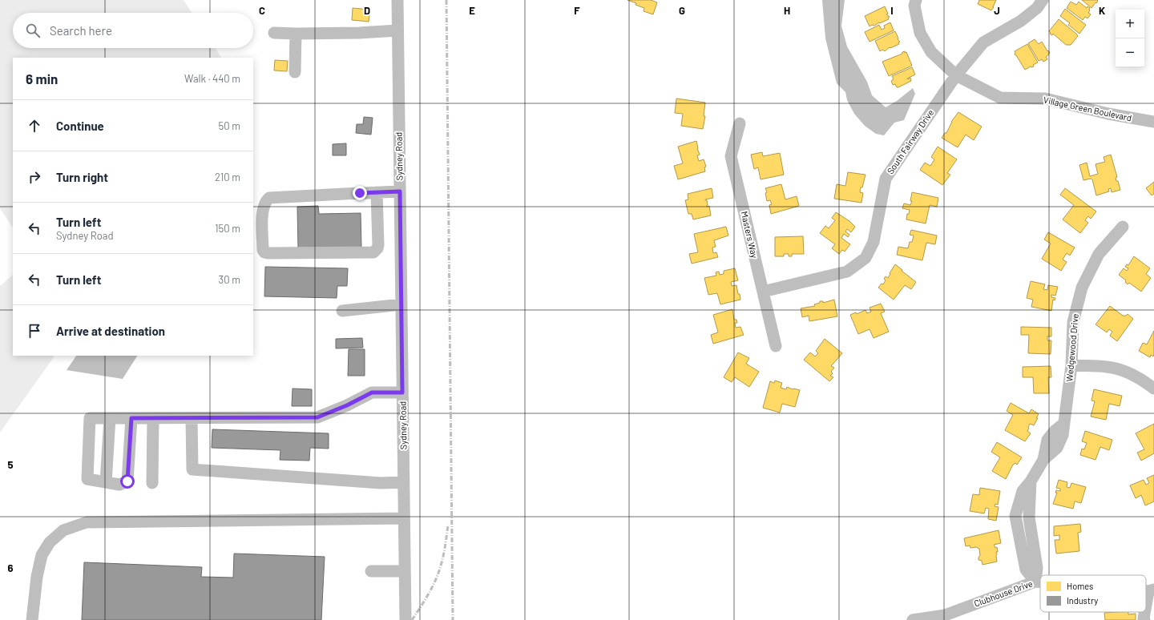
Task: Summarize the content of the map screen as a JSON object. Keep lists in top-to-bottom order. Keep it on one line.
{"streets":{"street":["Village Green Boulevard","South Fairway Drive","Sydney Road","Masters Way","Wedgewood Drive","Clubhouse Drive"]},"crossings":[["Village Green Boulevard","South Fairway Drive"],["South Fairway Drive","Masters Way"],["Wedgewood Drive","Clubhouse Drive"]],"legend":["Homes","Industry"],"page":{"map_buttons":["+","−"],"search":"Search here","heading":["6 min","Walk · 440 m"],"list":[["Continue","50 m"],["Turn right","210 m"],["Turn left","Sydney Road","150 m"],["Turn left","30 m"],"Arrive at destination"]},"grid":{"columns":["C","D","E","F","G","H","I","J","K"],"rows":["5","6"]}}
